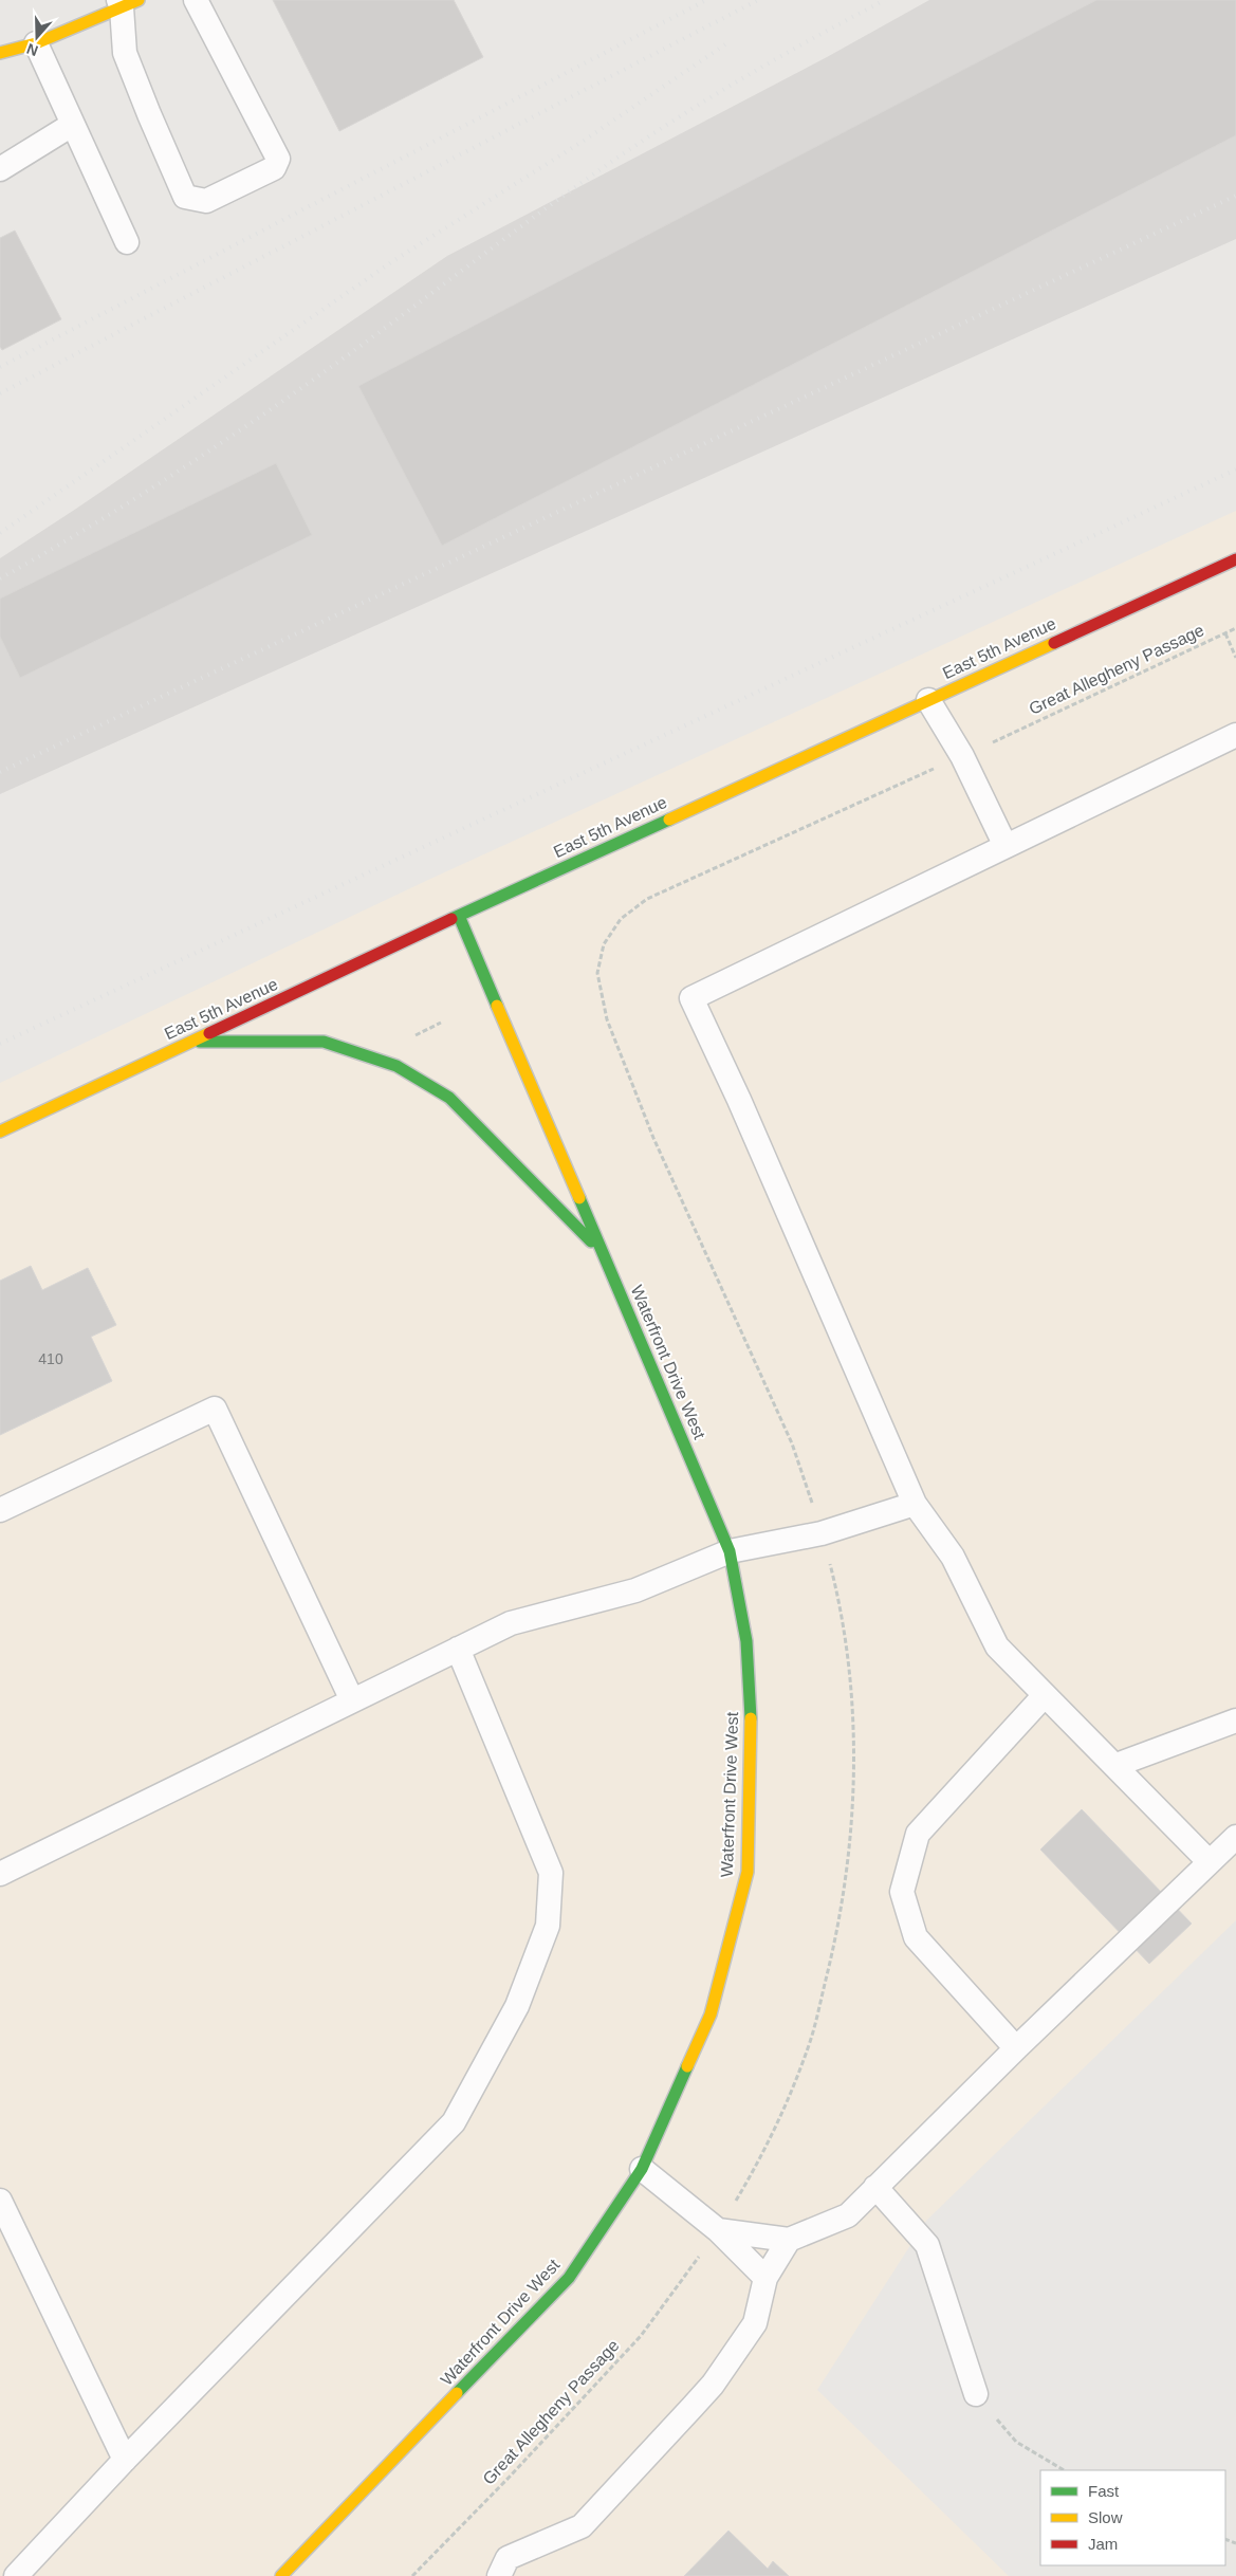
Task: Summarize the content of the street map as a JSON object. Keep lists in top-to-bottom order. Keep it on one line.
{"streets":{"street":["East 5th Avenue","Waterfront Drive West"],"path":["Great Allegheny Passage"]},"crossings":[["East 5th Avenue","Waterfront Drive West"]],"house_numbers":["410"],"legend":["Fast","Slow","Jam"],"north":"bottom"}
